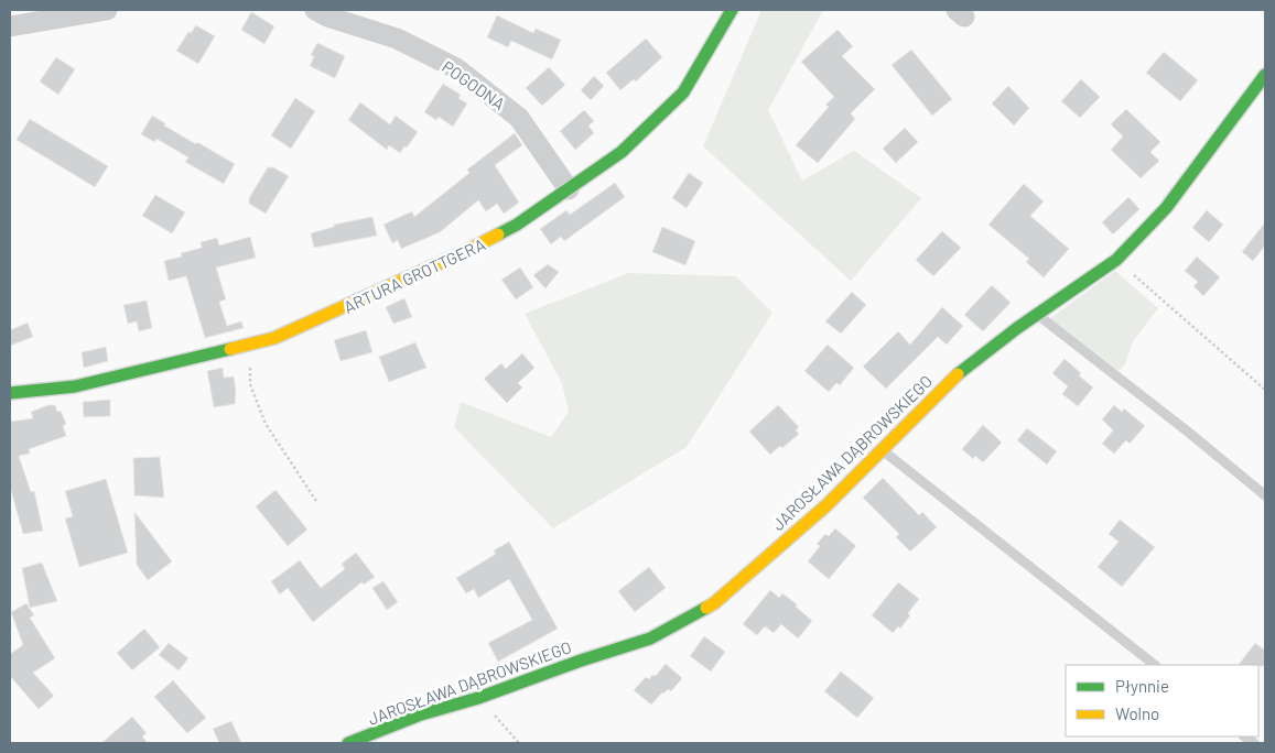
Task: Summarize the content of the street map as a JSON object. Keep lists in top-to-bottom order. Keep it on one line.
{"streets":{"street":["POGODNA","ARTURA GROTTGERA","JAROSŁAWA DĄBROWSKIEGO"]},"crossings":[["POGODNA","ARTURA GROTTGERA"]],"legend":["Płynnie","Wolno"]}
